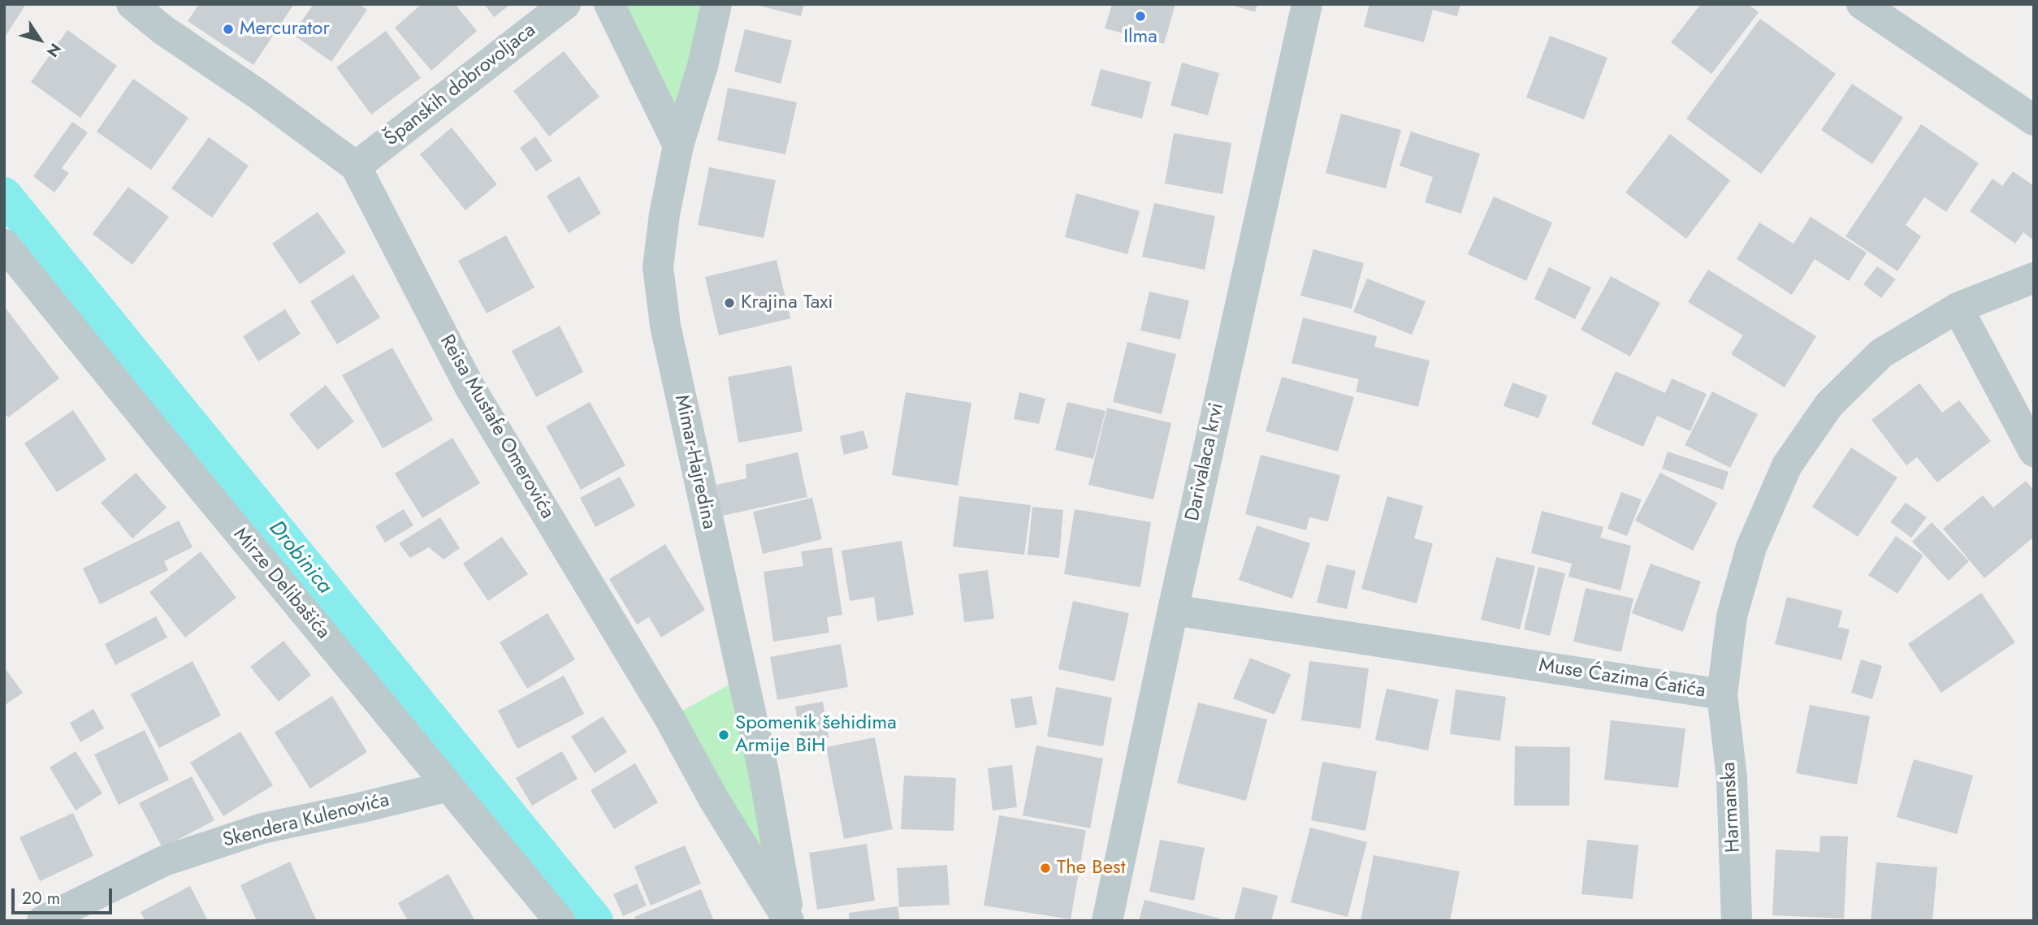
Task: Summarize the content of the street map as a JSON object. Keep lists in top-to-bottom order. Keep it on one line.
{"streets":{"street":["Španskih dobrovoljaca","Reisa Mustafe Omerovića","Mimar-Hajredina","Darivalaca krvi","Mirze Delibašića","Muse Ćazima Ćatića","Harmanska","Skendera Kulenovića"]},"crossings":[["Španskih dobrovoljaca","Reisa Mustafe Omerovića"],["Reisa Mustafe Omerovića","Mimar-Hajredina"],["Darivalaca krvi","Muse Ćazima Ćatića"],["Mirze Delibašića","Skendera Kulenovića"],["Muse Ćazima Ćatića","Harmanska"]],"water":["Drobinica"],"places":["Ilma","Mercurator","Krajina Taxi","Spomenik šehidima Armije BiH","The Best"],"scale_bar":"20 m","north":"bottom right"}
